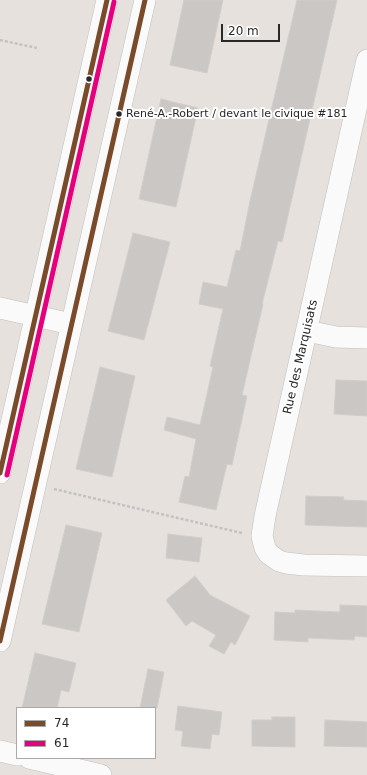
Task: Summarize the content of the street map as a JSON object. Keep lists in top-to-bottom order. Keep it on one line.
{"streets":{"street":["Rue des Marquisats"]},"places":["René-A.-Robert / devant le civique #181"],"lines":["transit line 74","transit line 61"],"legend":["74","61"],"scale_bar":"20 m"}
